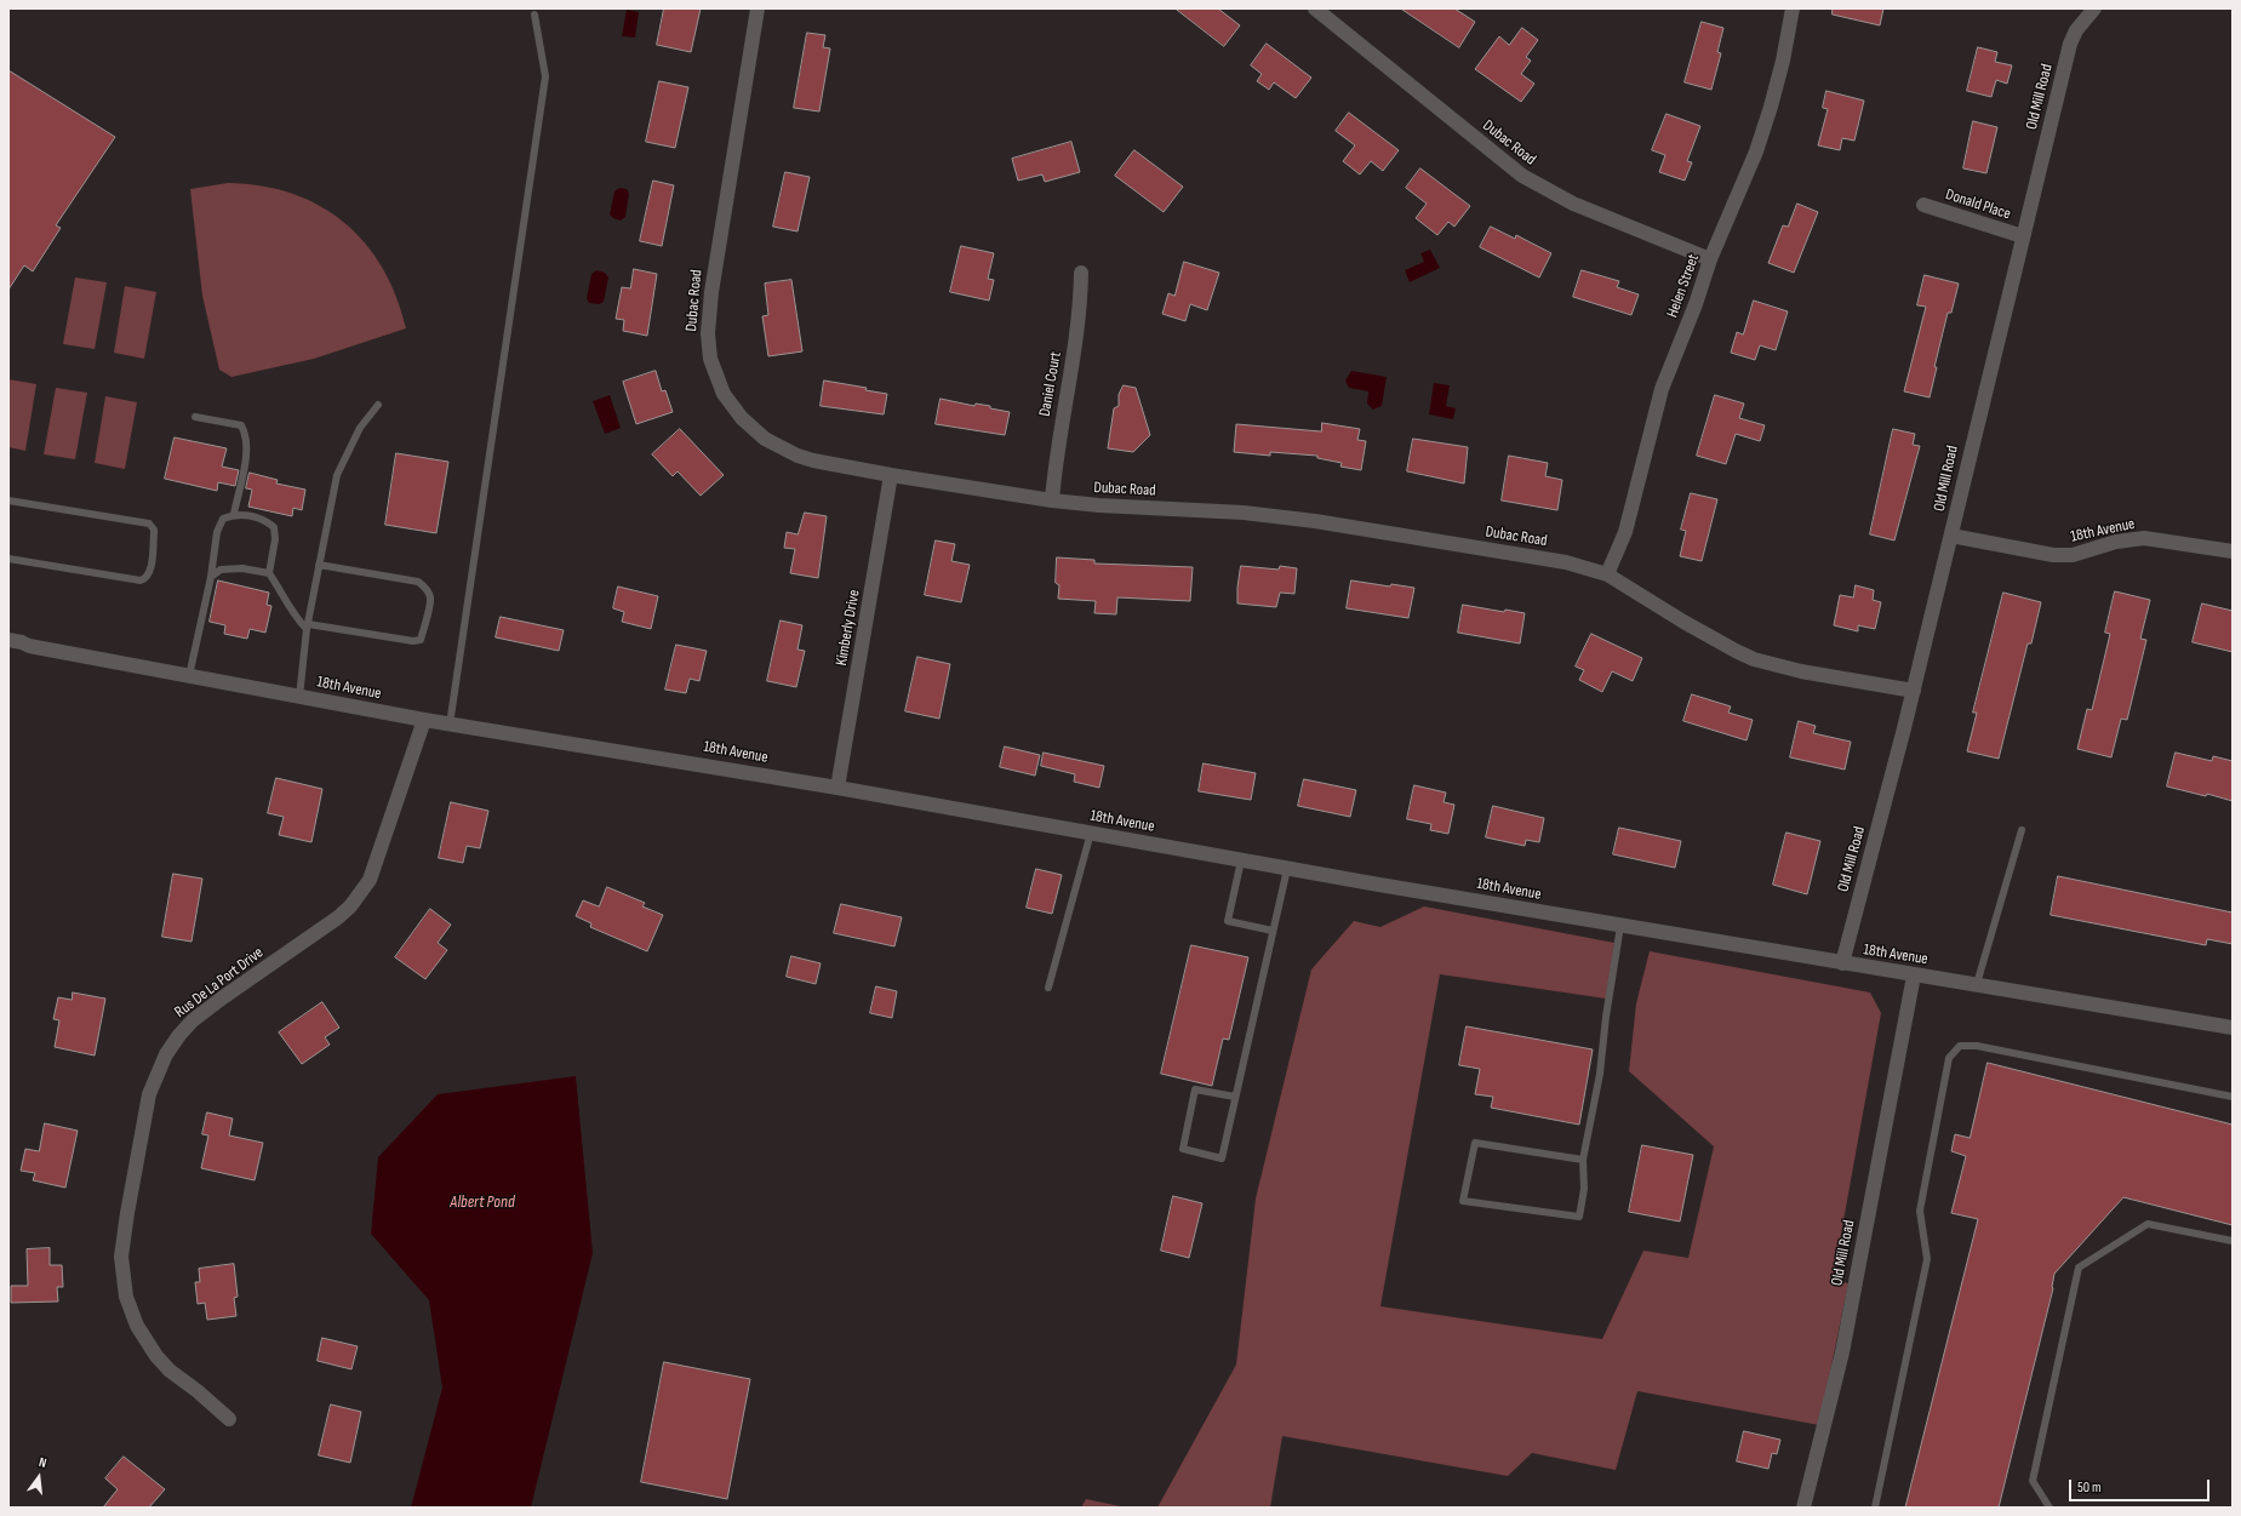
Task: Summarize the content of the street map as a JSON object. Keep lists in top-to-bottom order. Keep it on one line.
{"streets":{"street":["Old Mill Road","Dubac Road","Donald Place","Helen Street","Daniel Court","18th Avenue","Kimberly Drive","Rus De La Port Drive"]},"crossings":[["Old Mill Road","Dubac Road"],["Old Mill Road","Donald Place"],["Old Mill Road","18th Avenue"],["Dubac Road","Helen Street"],["Dubac Road","Daniel Court"],["Dubac Road","Kimberly Drive"],["18th Avenue","Kimberly Drive"],["18th Avenue","Rus De La Port Drive"]],"water":["Albert Pond"],"scale_bar":"50 m","north":"top"}
